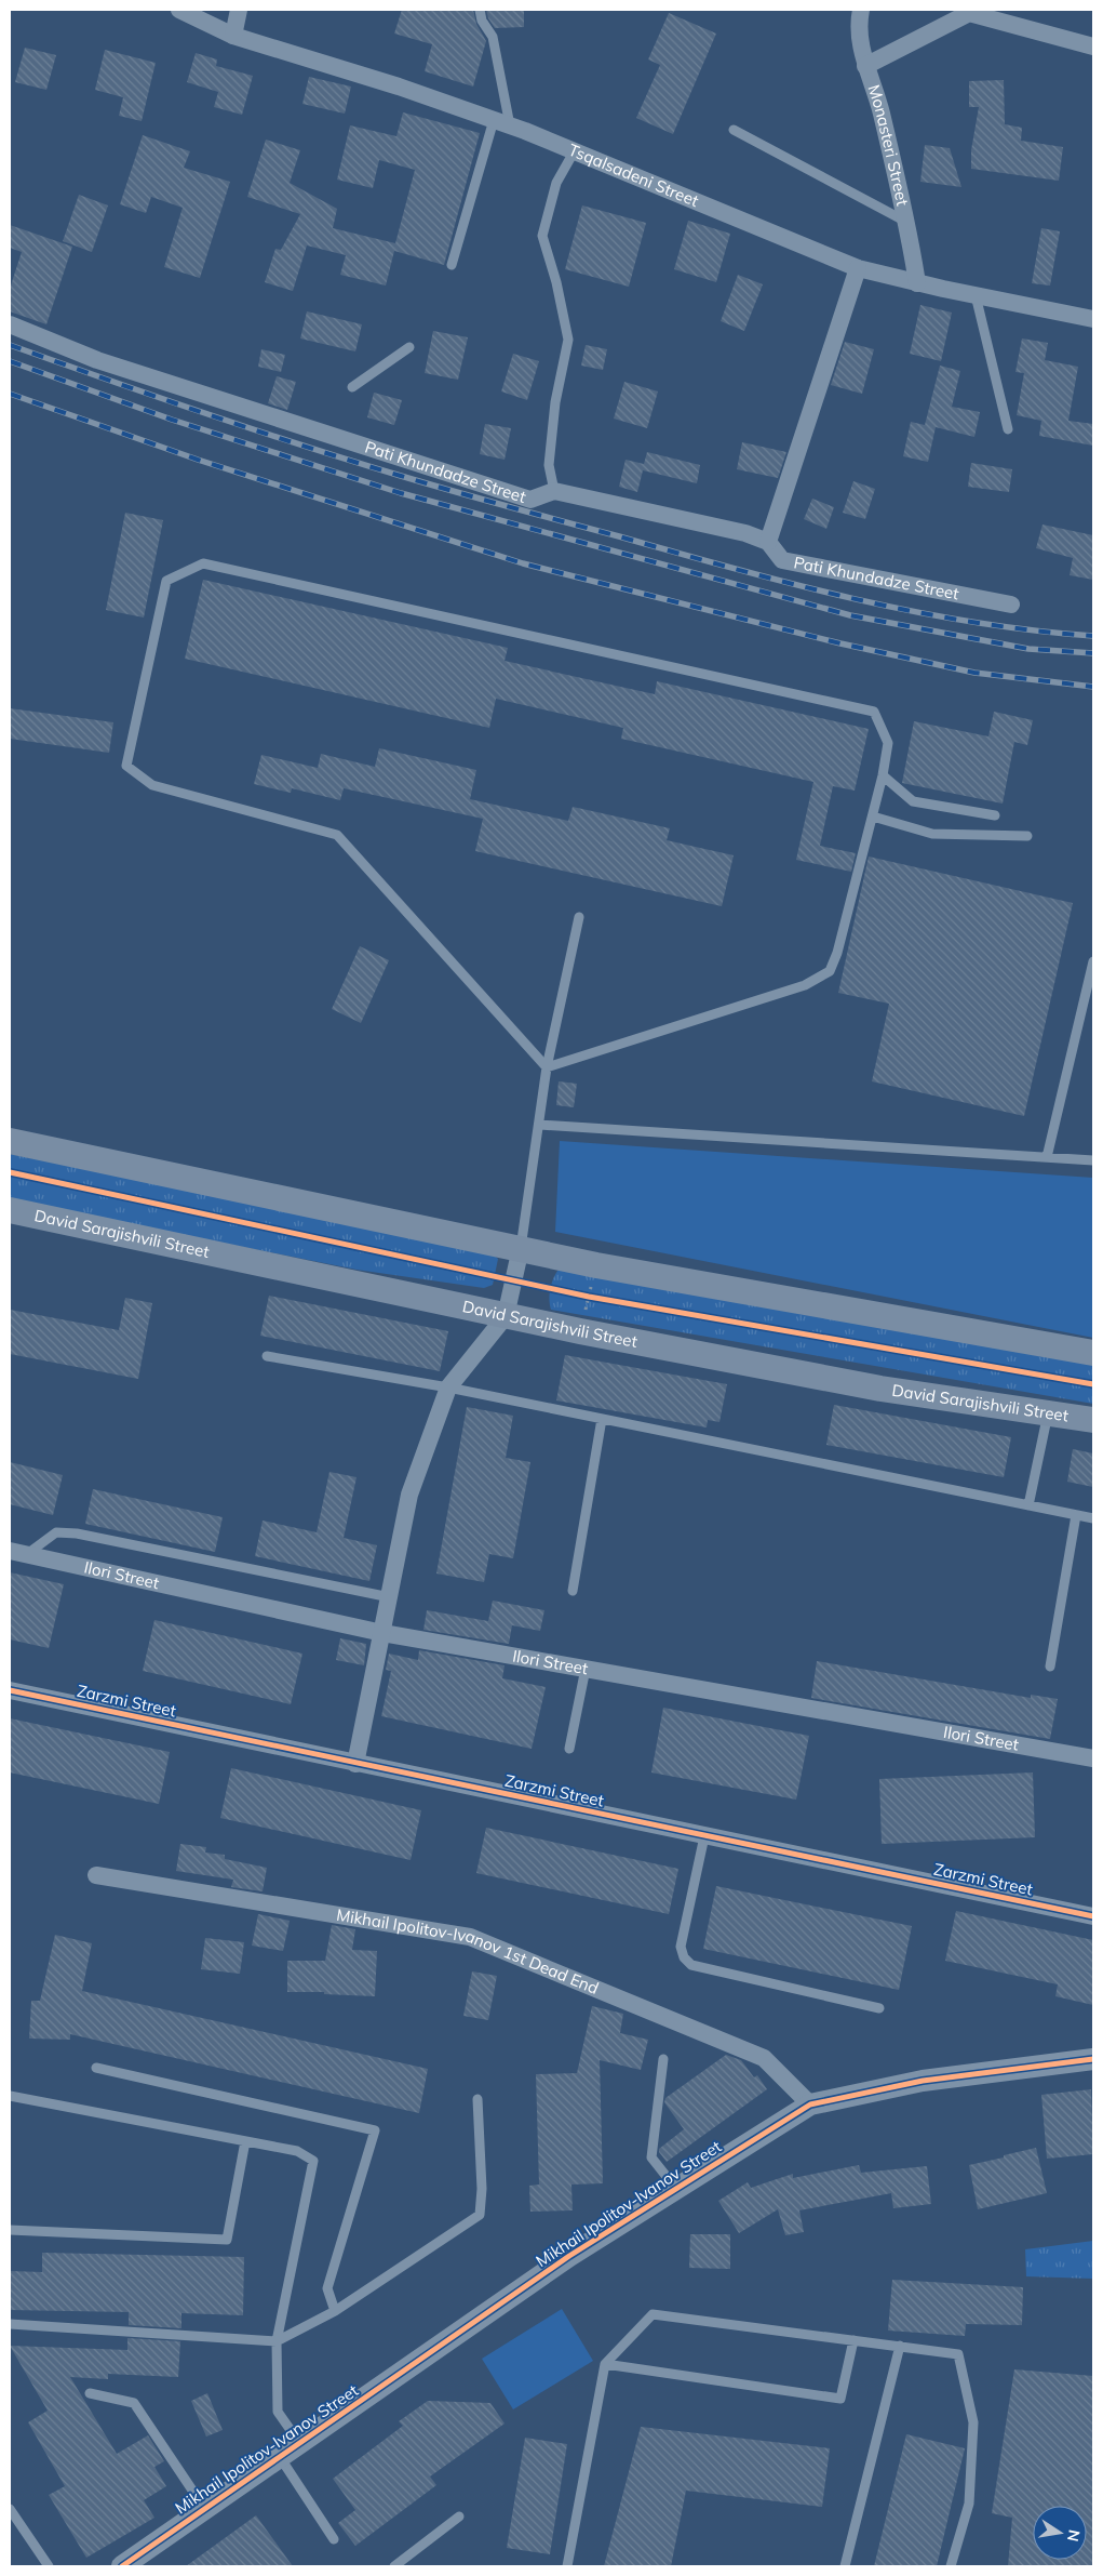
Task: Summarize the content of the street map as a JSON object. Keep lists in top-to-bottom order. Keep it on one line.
{"streets":{"main road":["David Sarajishvili Street"],"street":["Monasteri Street","Tsqalsadeni Street","Pati Khundadze Street","Ilori Street","Zarzmi Street","Mikhail Ipolitov-Ivanov 1st Dead End","Mikhail Ipolitov-Ivanov Street"]},"crossings":[["Monasteri Street","Tsqalsadeni Street"],["Mikhail Ipolitov-Ivanov 1st Dead End","Mikhail Ipolitov-Ivanov Street"]],"north":"right"}
